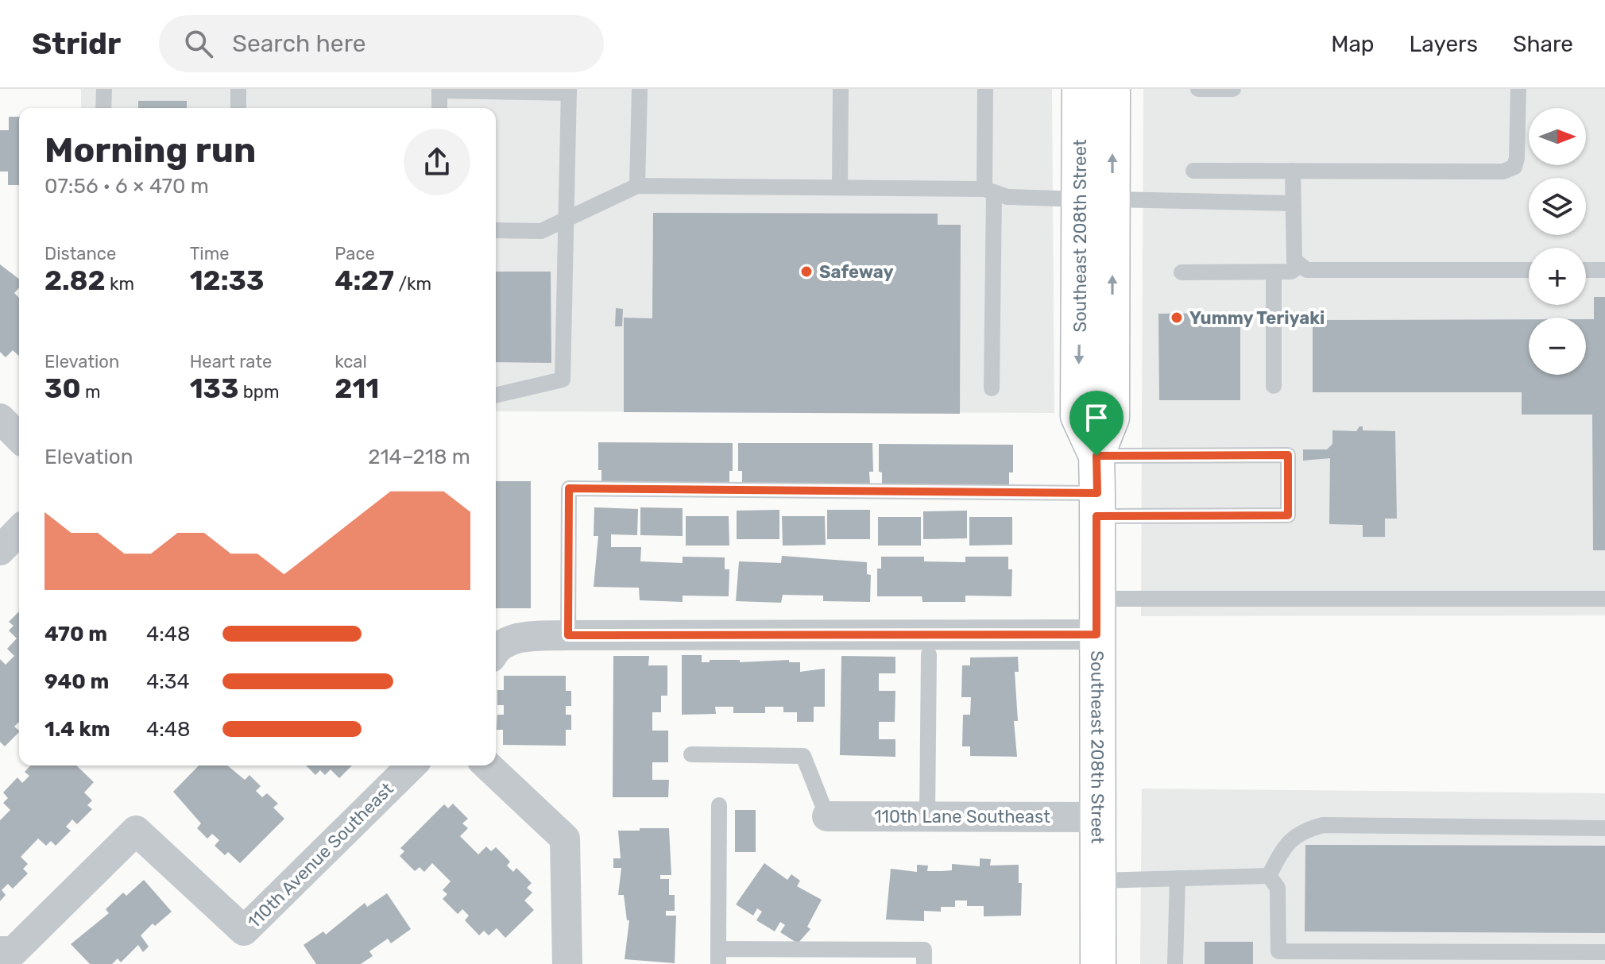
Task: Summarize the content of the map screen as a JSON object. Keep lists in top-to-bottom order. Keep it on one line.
{"streets":{"main road":["Southeast 208th Street"],"street":["110th Lane Southeast","110th Avenue Southeast"]},"crossings":[["Southeast 208th Street","110th Lane Southeast"]],"places":["Safeway","Yummy Teriyaki"],"north":"right","page":{"header":"Stridr","search":"Search here","nav":["Map","Layers","Share"],"map_buttons":["+","−"],"heading":["Morning run","07:56 · 6 × 470 m"],"stats":[["Distance","2.82 km"],["Time","12:33"],["Pace","4:27 /km"],["Elevation","30 m"],["Heart rate","133 bpm"],["kcal","211"]],"chart":["Elevation","214–218 m"],"list":[{"name":"470 m","note":"4:48"},{"name":"940 m","note":"4:34"},{"name":"1.4 km","note":"4:48"}]}}
